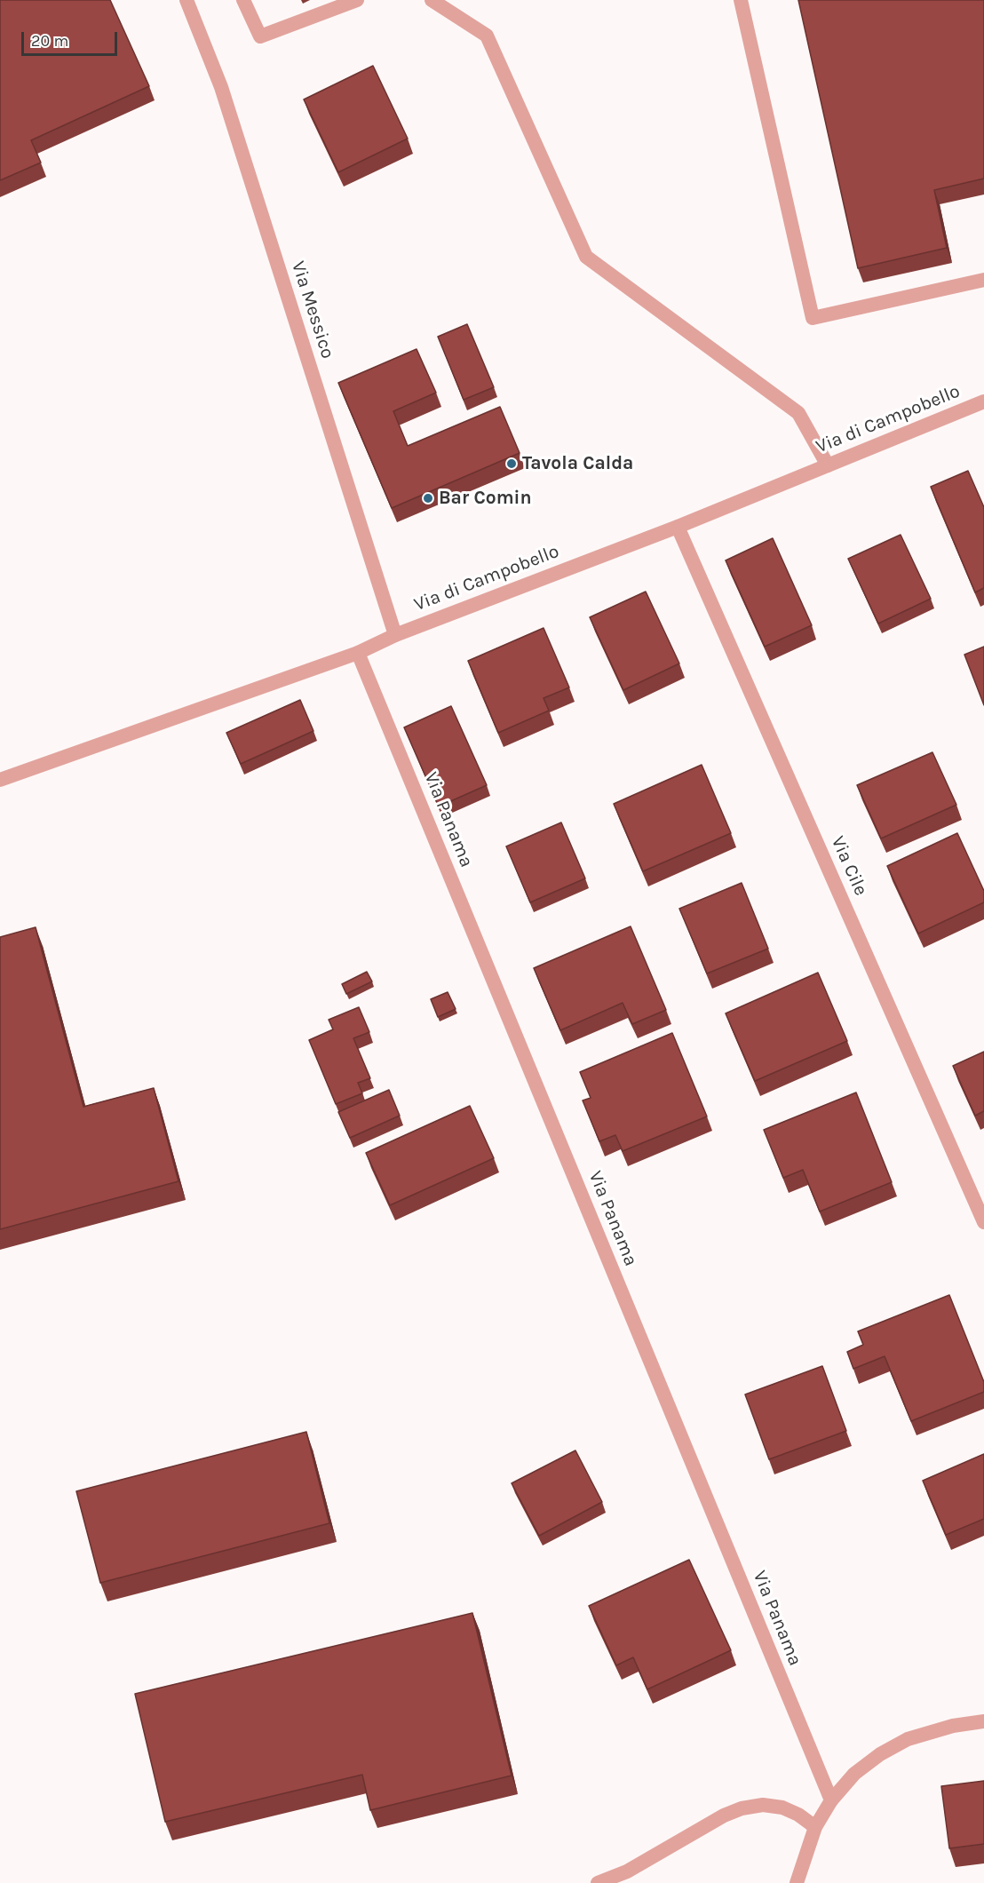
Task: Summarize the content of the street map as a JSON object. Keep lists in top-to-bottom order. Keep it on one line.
{"streets":{"street":["Via Messico","Via di Campobello","Via Panama","Via Cile"]},"crossings":[["Via Messico","Via di Campobello"],["Via di Campobello","Via Panama"],["Via di Campobello","Via Cile"]],"places":["Tavola Calda","Bar Comin"],"scale_bar":"20 m"}
